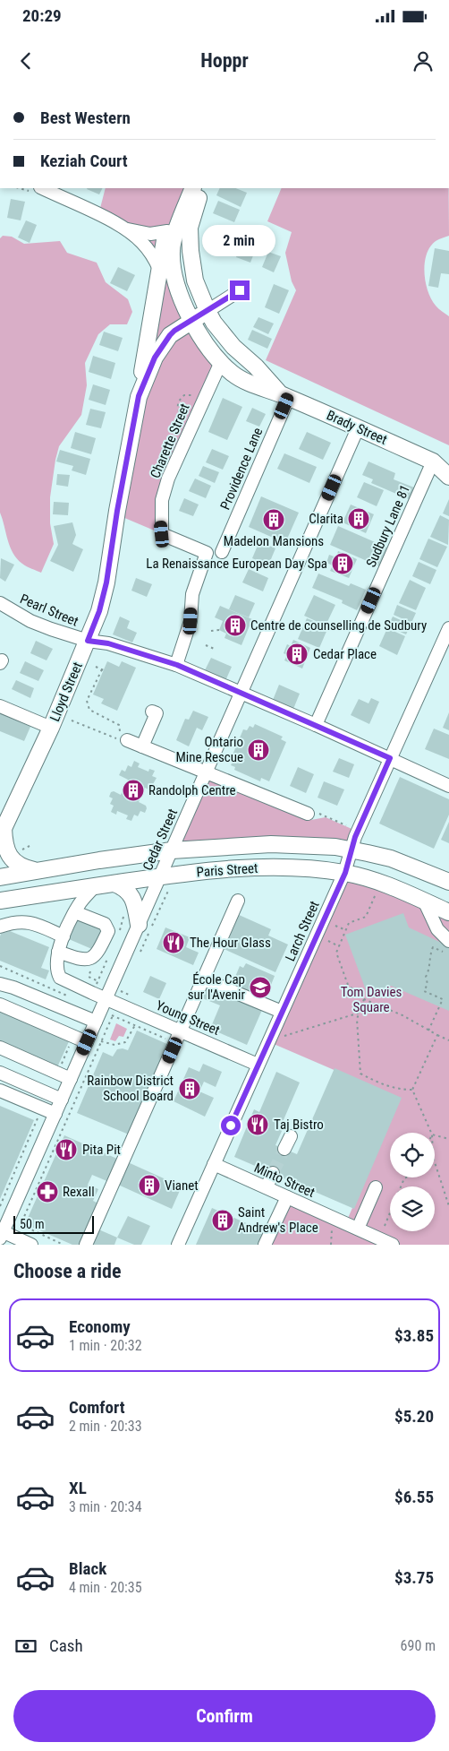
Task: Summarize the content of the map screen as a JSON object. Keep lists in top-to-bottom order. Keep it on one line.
{"streets":{"main road":["Brady Street","Lloyd Street","Paris Street"],"street":["Charette Street","Providence Lane","Sudbury Lane 81","Pearl Street","Cedar Street","Larch Street","Young Street","Minto Street"]},"crossings":[["Brady Street","Charette Street"],["Brady Street","Providence Lane"],["Brady Street","Sudbury Lane 81"],["Brady Street","Lloyd Street"],["Brady Street","Cedar Street"],["Charette Street","Pearl Street"],["Sudbury Lane 81","Pearl Street"],["Pearl Street","Lloyd Street"],["Pearl Street","Cedar Street"],["Pearl Street","Larch Street"],["Cedar Street","Paris Street"],["Cedar Street","Young Street"],["Paris Street","Larch Street"],["Larch Street","Young Street"],["Larch Street","Minto Street"]],"parks":["Tom Davies Square"],"places":{"building":["Clarita","Madelon Mansions","La Renaissance European Day Spa","Centre de counselling de Sudbury","Cedar Place","Ontario Mine Rescue","Randolph Centre","Rainbow District School Board","Vianet","Saint Andrew's Place"],"restaurant":["The Hour Glass","Taj Bistro","Pita Pit"],"school or university":["École Cap sur l'Avenir"],"pharmacy":["Rexall"]},"scale_bar":"50 m","page":{"status":"20:29","header":"Hoppr","banner":["Best Western","Keziah Court"],"bubble":"2 min","scale":"50 m","heading":"Choose a ride","list":[{"name":"Economy","note":"1 min · 20:32","value":"$3.85"},{"name":"Comfort","note":"2 min · 20:33","value":"$5.20"},{"name":"XL","note":"3 min · 20:34","value":"$6.55"},{"name":"Black","note":"4 min · 20:35","value":"$3.75"}],"pay":["Cash","690 m"],"buttons":"Confirm"}}
